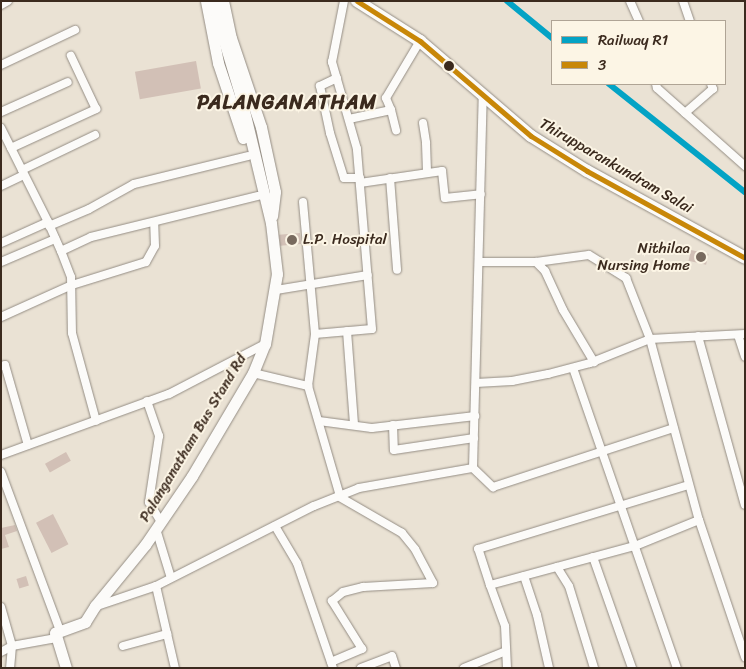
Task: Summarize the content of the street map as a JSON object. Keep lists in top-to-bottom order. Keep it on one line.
{"streets":{"main road":["Thirupparankundram Salai"],"street":["Palanganatham Bus Stand Rd"]},"districts":["PALANGANATHAM"],"places":["L.P. Hospital","Nithilaa Nursing Home"],"lines":["rail line R1","transit line 3"],"legend":["Railway R1","3"]}
